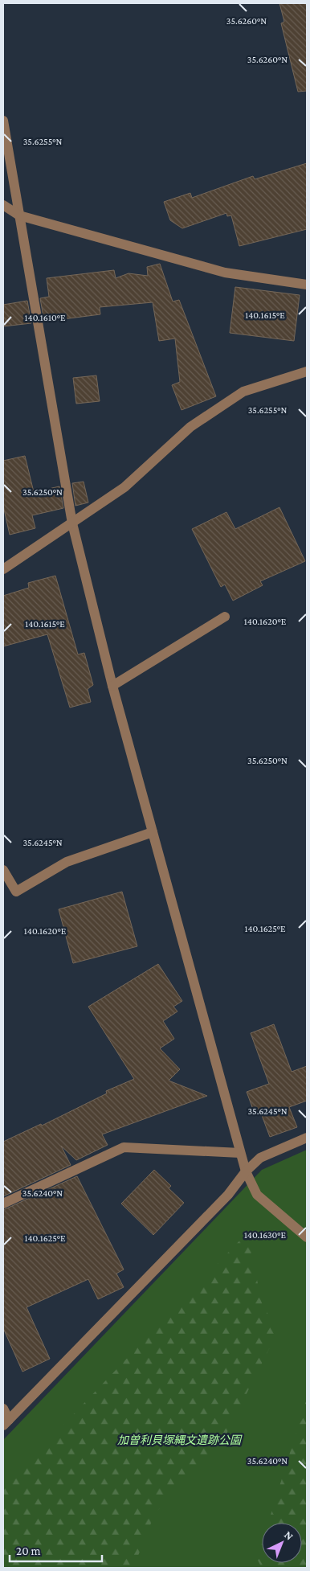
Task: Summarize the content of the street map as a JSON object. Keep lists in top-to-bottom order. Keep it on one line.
{"parks":["加曽利貝塚縄文遺跡公園"],"scale_bar":"20 m","north":"top right","coordinates":["35.6260°N","35.6255°N","140.1615°E","140.1610°E","35.6250°N","140.1620°E","35.6245°N","140.1625°E","35.6240°N","140.1630°E"]}
